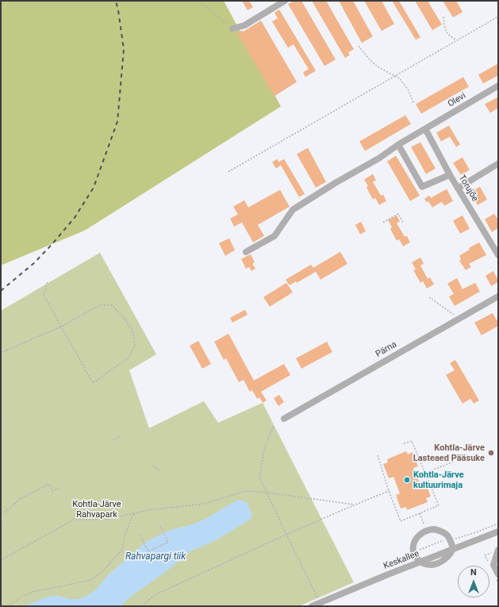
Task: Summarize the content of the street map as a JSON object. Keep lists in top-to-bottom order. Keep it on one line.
{"streets":{"street":["Olevi","Torujõe","Pärna","Keskallee"]},"crossings":[["Olevi","Torujõe"]],"water":["Rahvapargi tiik"],"parks":["Kohtla-Järve Rahvapark"],"places":["Kohtla-Järve Lasteaed Pääsuke","Kohtla-Järve kultuurimaja"],"north":"top"}
